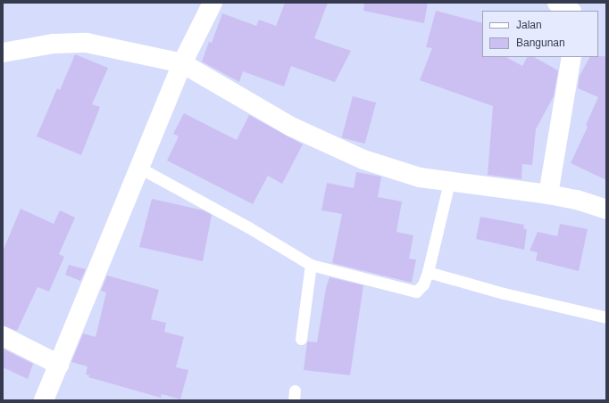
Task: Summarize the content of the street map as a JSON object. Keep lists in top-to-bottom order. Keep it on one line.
{"legend":["Jalan","Bangunan"]}
